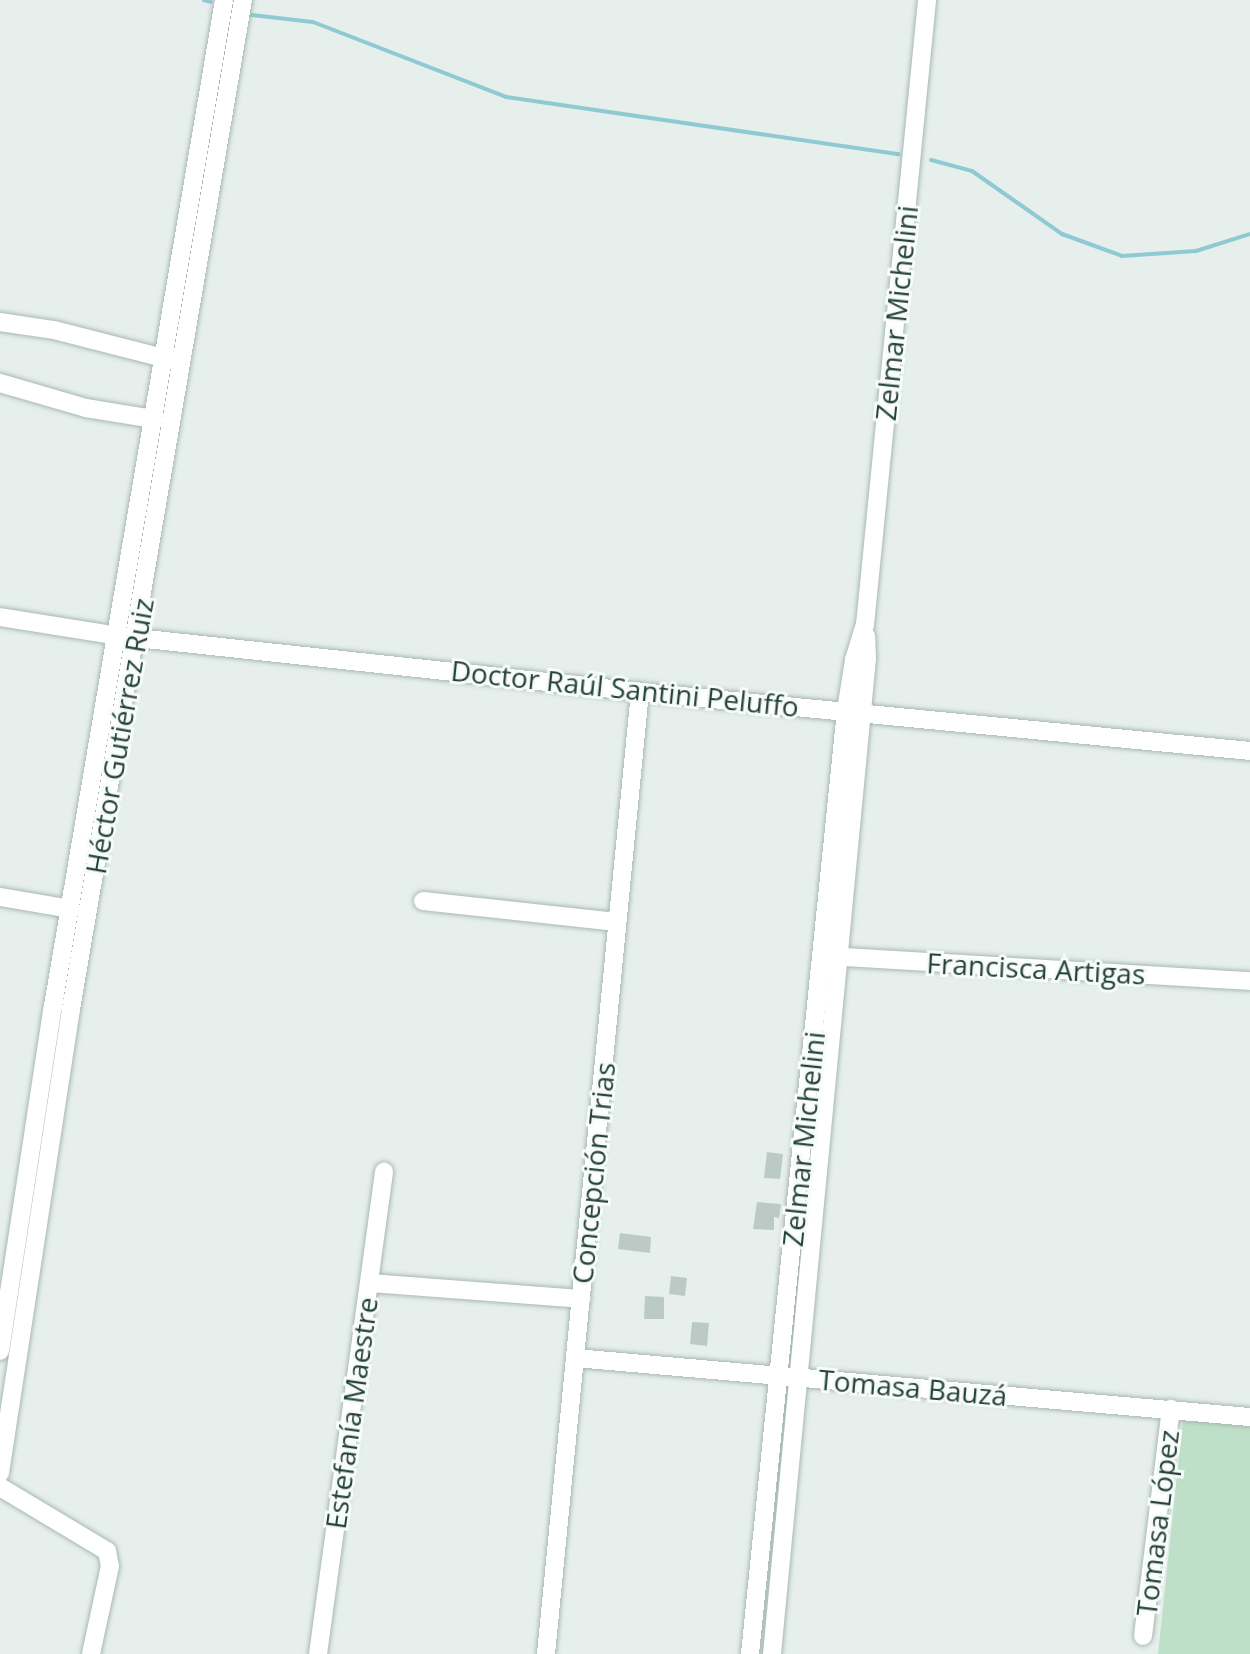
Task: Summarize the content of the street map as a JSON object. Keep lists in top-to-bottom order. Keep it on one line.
{"streets":{"street":["Zelmar Michelini","Doctor Raúl Santini Peluffo","Héctor Gutiérrez Ruiz","Francisca Artigas","Concepción Trias","Tomasa Bauzá","Estefanía Maestre","Tomasa López"]},"crossings":[["Zelmar Michelini","Doctor Raúl Santini Peluffo"],["Zelmar Michelini","Francisca Artigas"],["Zelmar Michelini","Tomasa Bauzá"],["Doctor Raúl Santini Peluffo","Héctor Gutiérrez Ruiz"],["Doctor Raúl Santini Peluffo","Concepción Trias"],["Concepción Trias","Tomasa Bauzá"],["Tomasa Bauzá","Tomasa López"]]}
